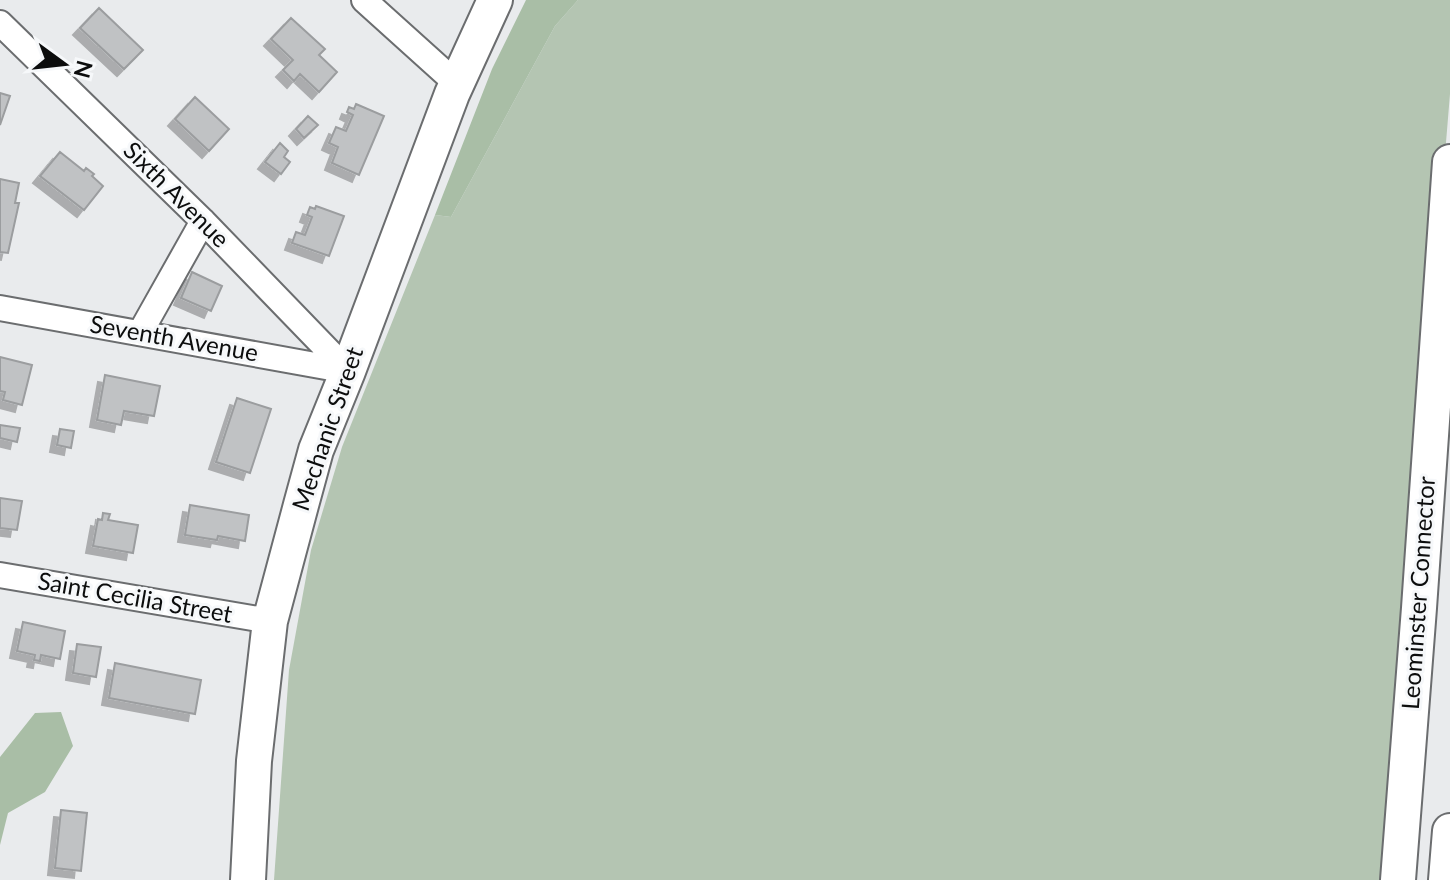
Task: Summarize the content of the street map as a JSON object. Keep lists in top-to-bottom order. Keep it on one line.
{"streets":{"main road":["Mechanic Street","Leominster Connector"],"street":["Sixth Avenue","Seventh Avenue","Saint Cecilia Street"]},"crossings":[["Sixth Avenue","Seventh Avenue"],["Sixth Avenue","Mechanic Street"],["Seventh Avenue","Mechanic Street"],["Mechanic Street","Saint Cecilia Street"]],"north":"right"}
